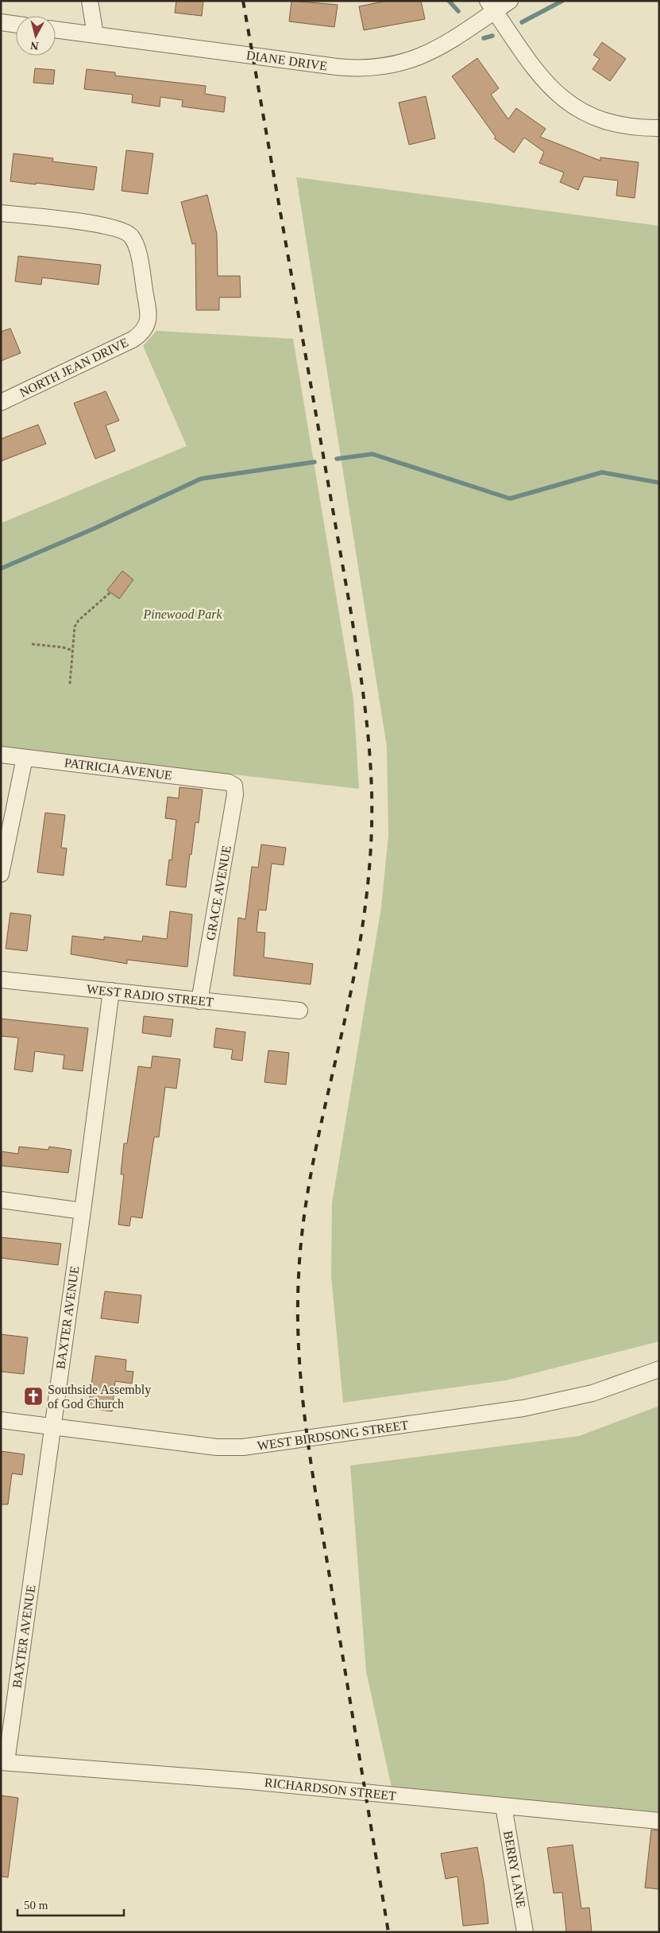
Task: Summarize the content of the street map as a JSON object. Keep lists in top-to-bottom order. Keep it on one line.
{"streets":{"street":["DIANE DRIVE","NORTH JEAN DRIVE","PATRICIA AVENUE","GRACE AVENUE","WEST RADIO STREET","BAXTER AVENUE","WEST BIRDSONG STREET","RICHARDSON STREET","BERRY LANE"]},"crossings":[["PATRICIA AVENUE","GRACE AVENUE"],["GRACE AVENUE","WEST RADIO STREET"],["WEST RADIO STREET","BAXTER AVENUE"],["BAXTER AVENUE","WEST BIRDSONG STREET"],["BAXTER AVENUE","RICHARDSON STREET"],["RICHARDSON STREET","BERRY LANE"]],"parks":["Pinewood Park"],"places":{"church":["Southside Assembly of God Church"]},"scale_bar":"50 m","north":"bottom"}
